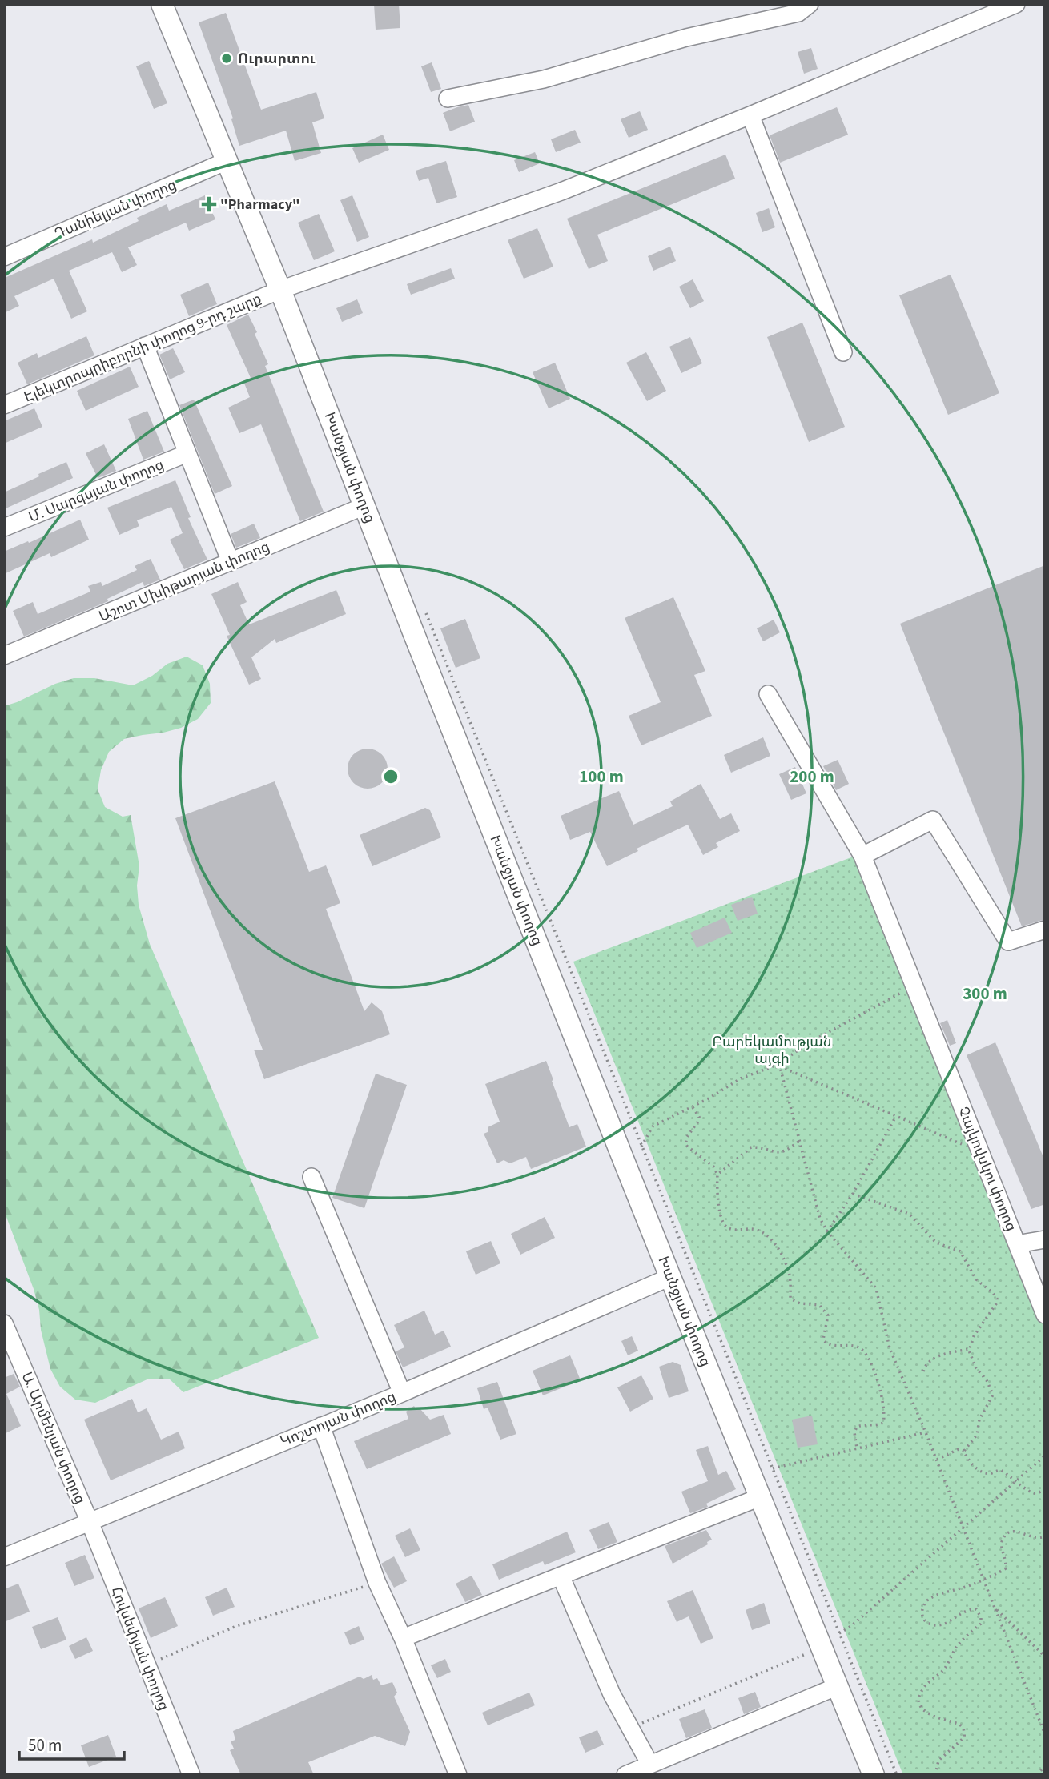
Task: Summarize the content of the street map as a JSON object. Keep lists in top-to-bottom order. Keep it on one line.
{"streets":{"main road":["Խանջյան փողոց"],"street":["Դանիելյան փողոց","Էլեկտրոպրիբորնի փողոց 9-րդ շարք","Մ. Սարգսյան փողոց","Աշոտ Մխիթարյան փողոց","Չայկովսկու փողոց","Կոշտոյան փողոց","Ա. Արմենյան փողոց","Հովսեփյան փողոց"]},"crossings":[["Դանիելյան փողոց","Խանջյան փողոց"],["Էլեկտրոպրիբորնի փողոց 9-րդ շարք","Խանջյան փողոց"],["Խանջյան փողոց","Աշոտ Մխիթարյան փողոց"],["Խանջյան փողոց","Կոշտոյան փողոց"],["Կոշտոյան փողոց","Ա. Արմենյան փողոց"],["Կոշտոյան փողոց","Հովսեփյան փողոց"],["Ա. Արմենյան փողոց","Հովսեփյան փողոց"]],"parks":["Բարեկամության այգի"],"places":{"other":["Ուրարտու"],"health":["\"Pharmacy\""]},"scale_bar":"50 m","rings":["100 m","200 m","300 m"]}
